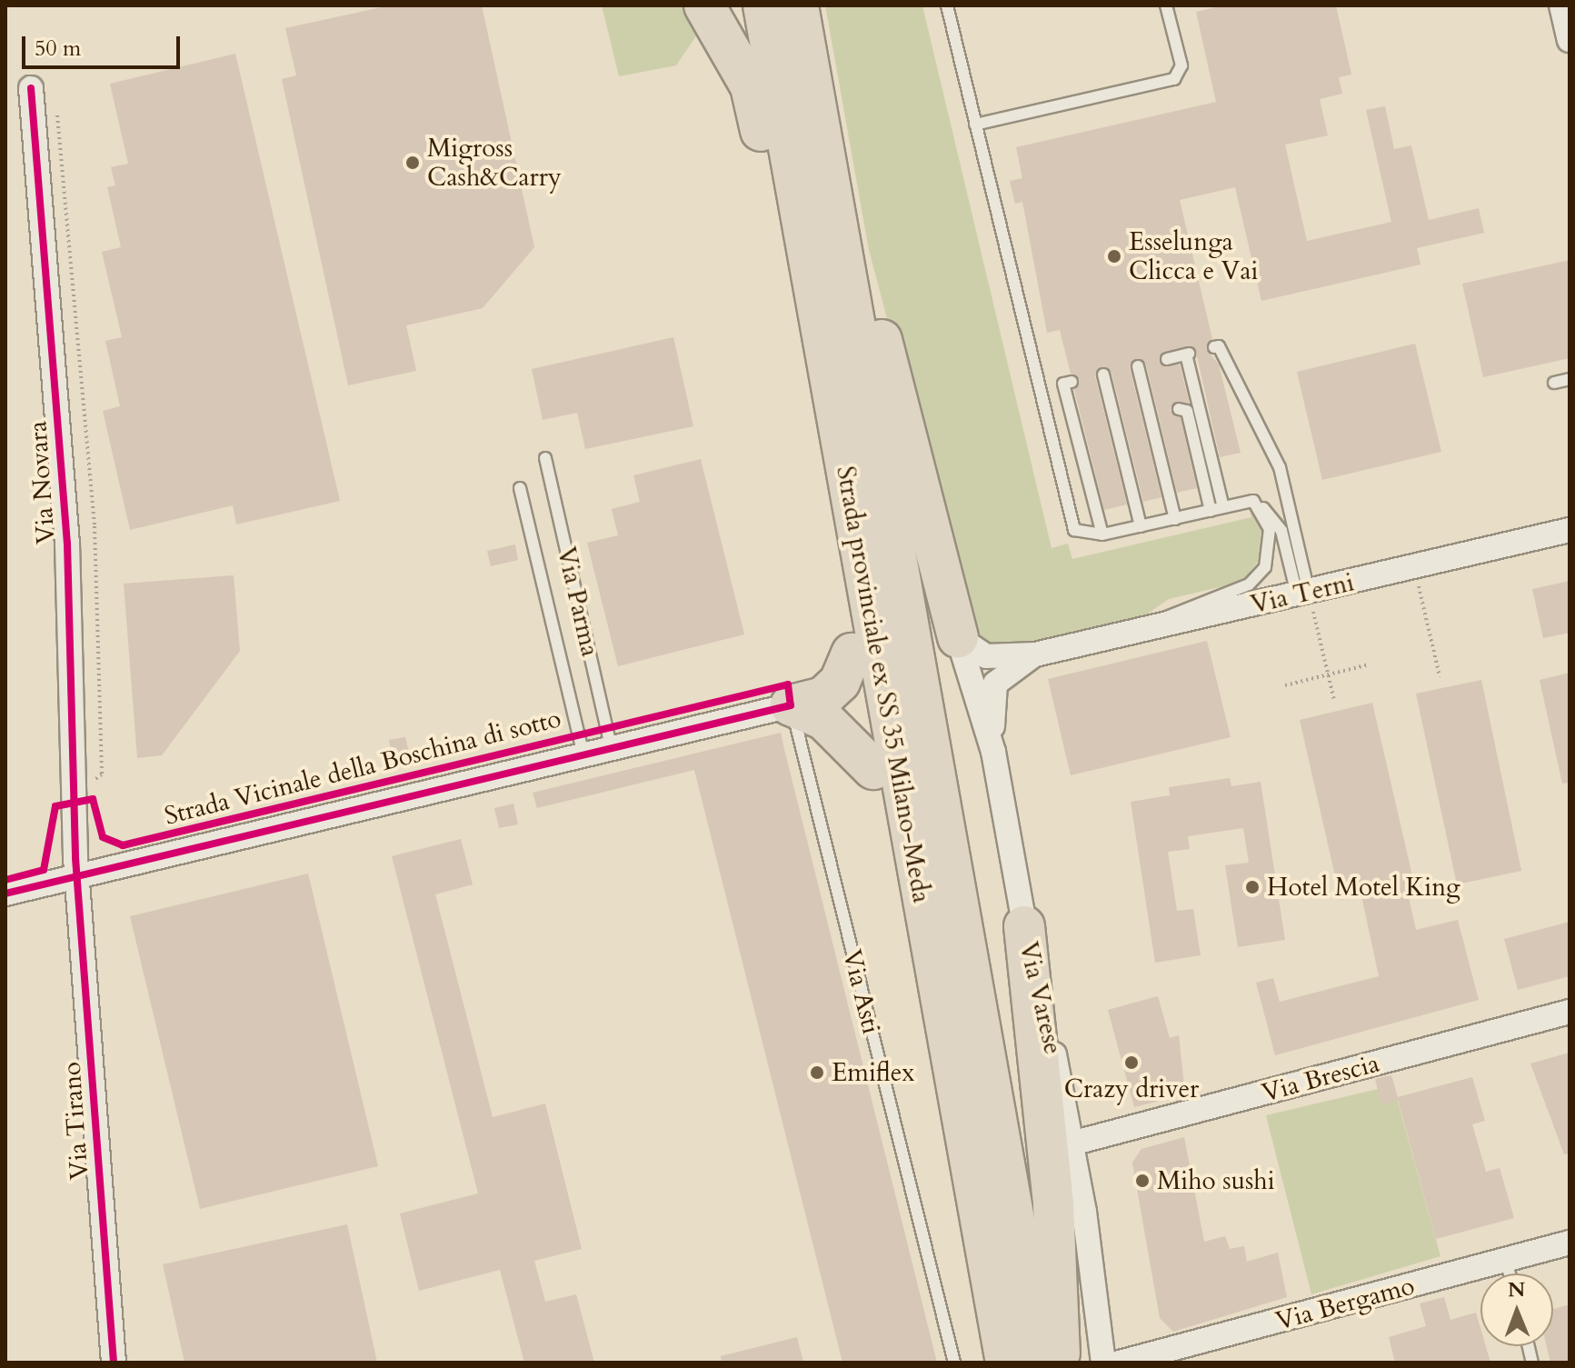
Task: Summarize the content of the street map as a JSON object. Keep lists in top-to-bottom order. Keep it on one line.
{"streets":{"highway":["Strada provinciale ex SS 35 Milano-Meda"],"street":["Via Novara","Via Terni","Via Varese","Via Brescia","Via Tirano","Via Bergamo"],"lane":["Via Parma","Via Asti"],"cycle path":["Strada Vicinale della Boschina di sotto"]},"crossings":[["Via Novara","Via Tirano"],["Via Varese","Via Brescia"]],"places":["Migross Cash&Carry","Esselunga Clicca e Vai","Hotel Motel King","Crazy driver","Emiflex","Miho sushi"],"scale_bar":"50 m","north":"top"}
